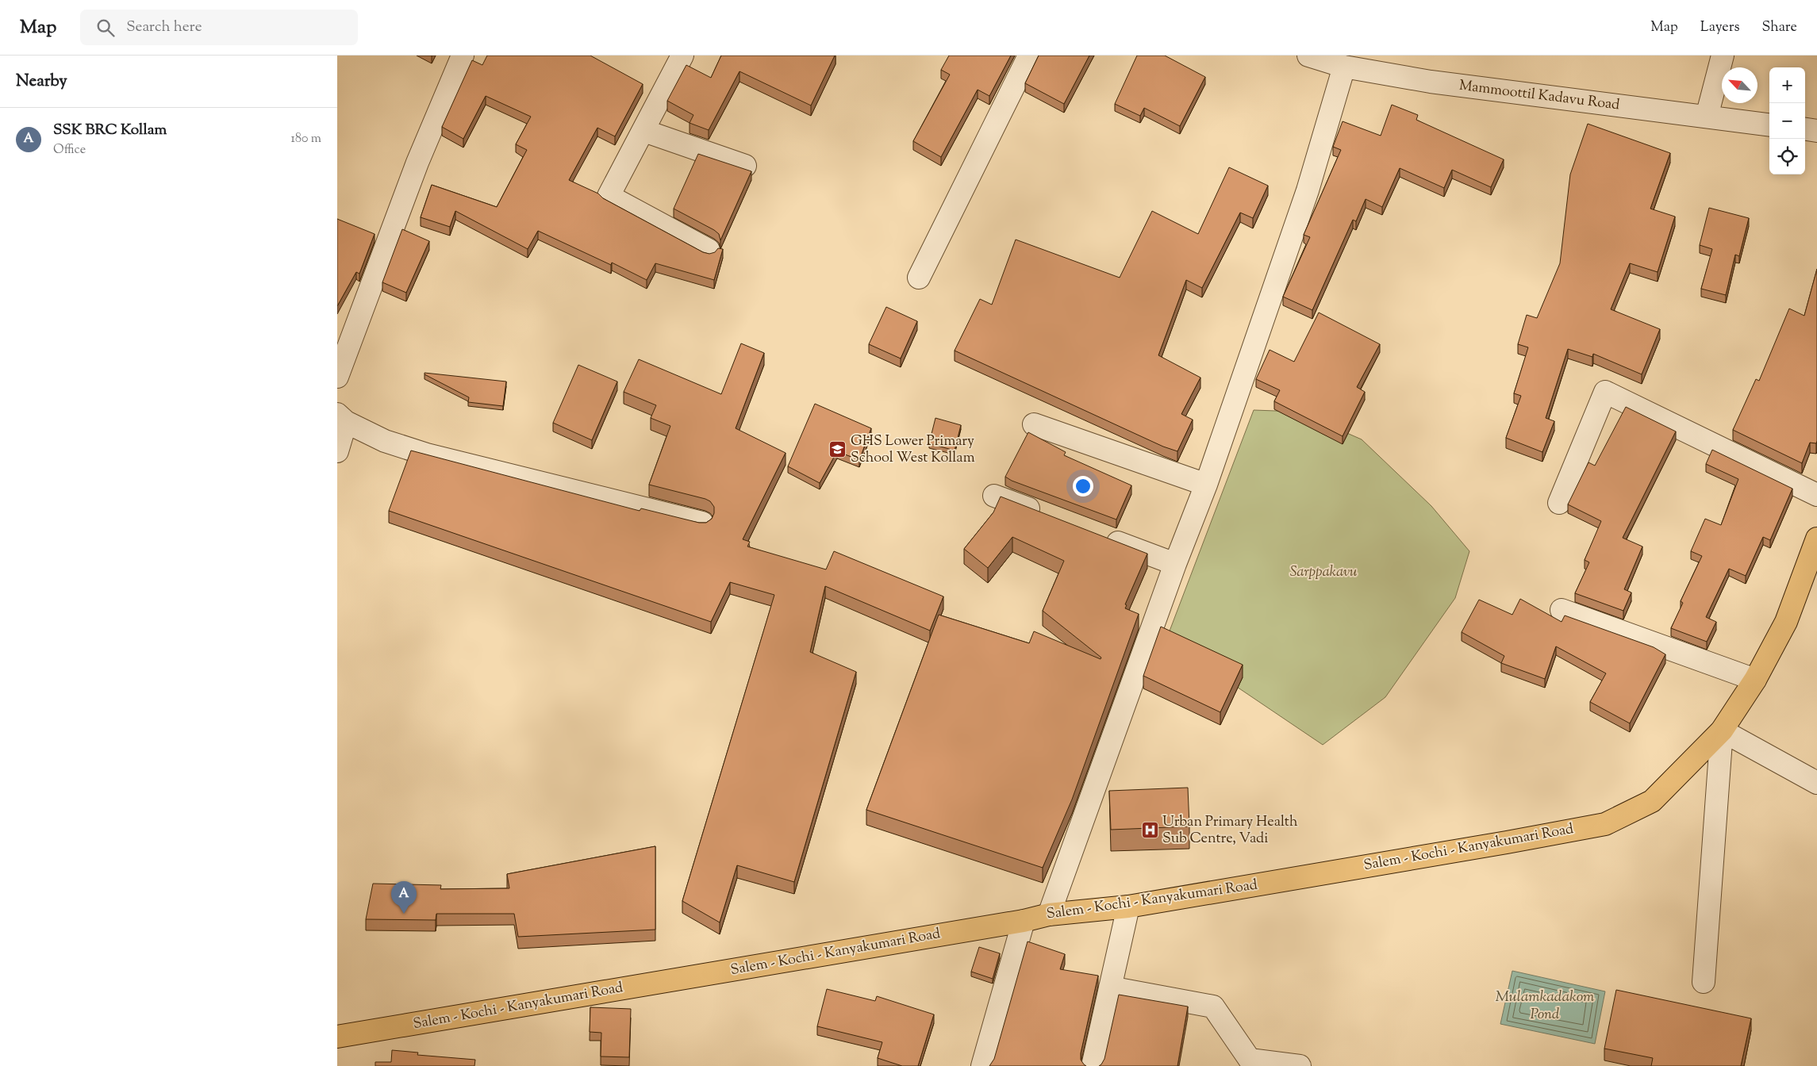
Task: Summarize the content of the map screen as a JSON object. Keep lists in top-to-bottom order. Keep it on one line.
{"streets":{"main road":["Salem - Kochi - Kanyakumari Road"],"street":["Mammoottil Kadavu Road"]},"water":["Mulamkadakom Pond"],"parks":["Sarppakavu"],"places":{"school or university":["GHS Lower Primary School West Kollam"],"hospital":["Urban Primary Health Sub Centre, Vadi"]},"north":"top left","page":{"header":"Map","search":"Search here","nav":["Map","Layers","Share"],"heading":"Nearby","map_buttons":["+","−"],"list":[{"mark":"A","name":"SSK BRC Kollam","note":"Office","value":"180 m"}],"pins":"A"}}
